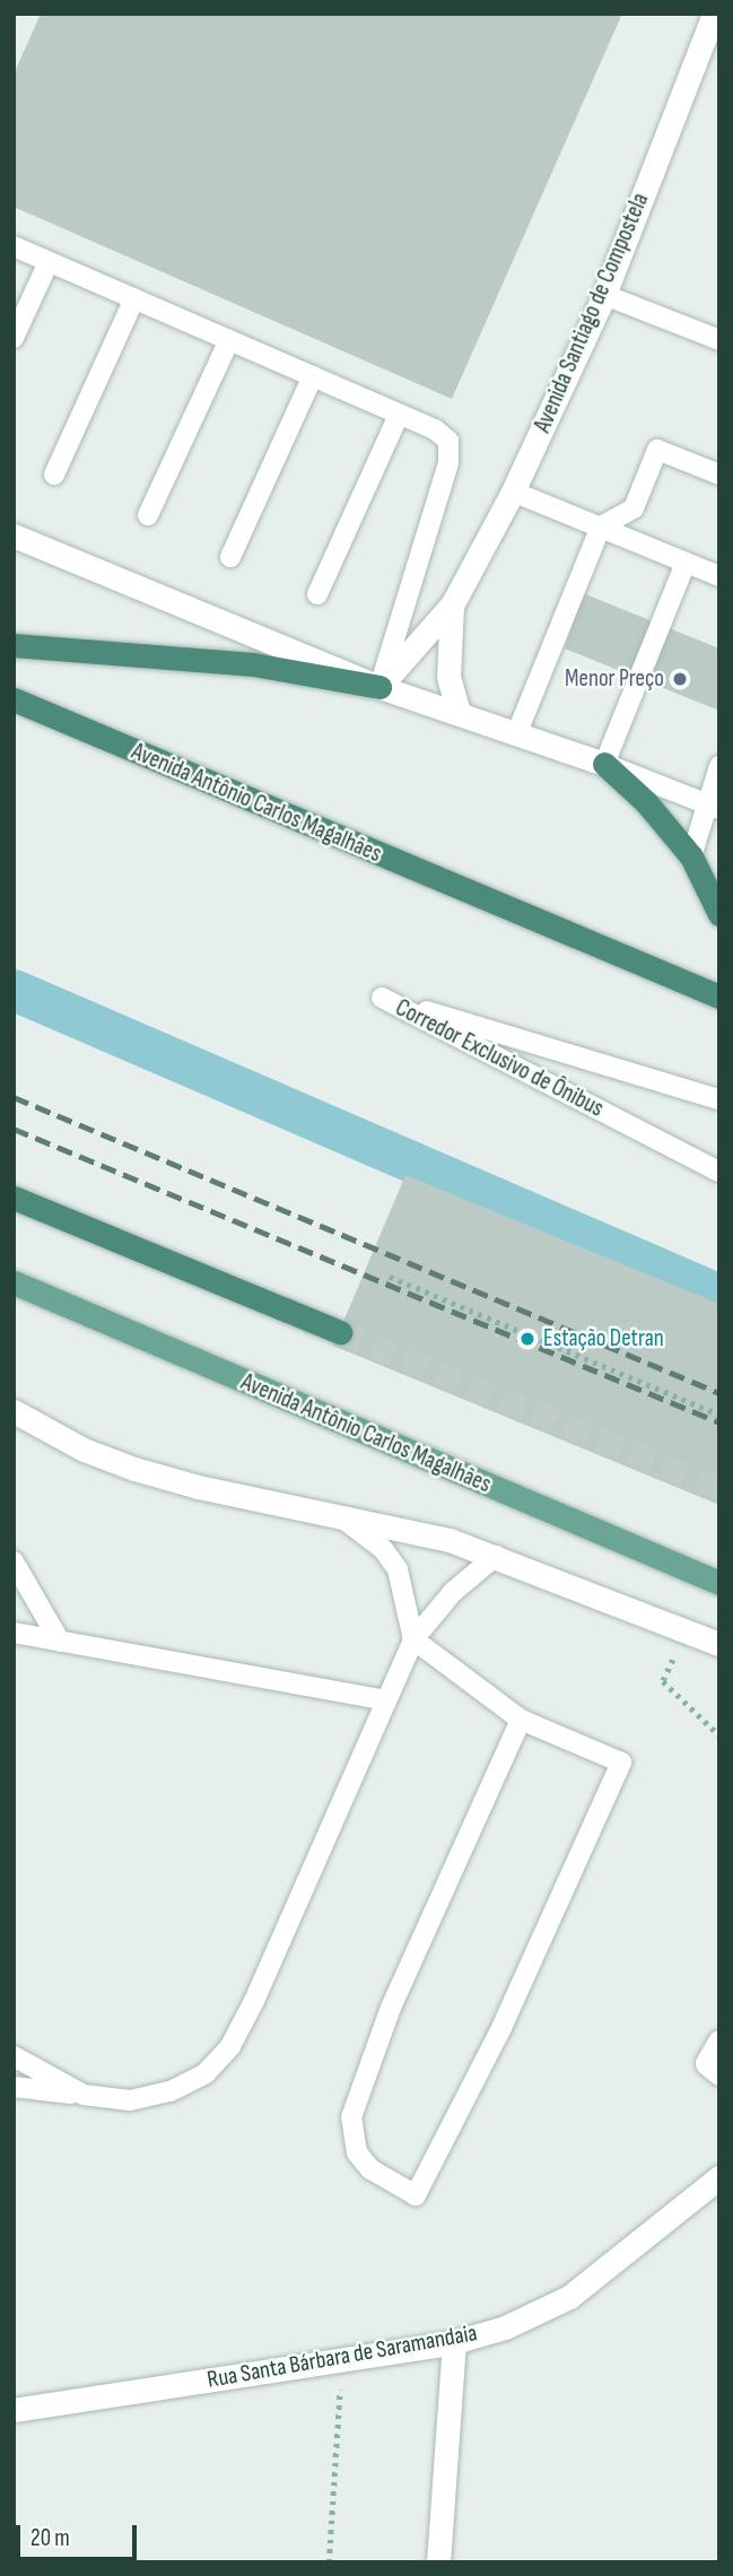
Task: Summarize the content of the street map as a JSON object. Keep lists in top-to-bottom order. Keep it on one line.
{"streets":{"highway":["Avenida Antônio Carlos Magalhães"],"street":["Avenida Santiago de Compostela","Rua Santa Bárbara de Saramandaia"],"lane":["Corredor Exclusivo de Ônibus"]},"places":["Menor Preço","Estação Detran"],"scale_bar":"20 m"}
